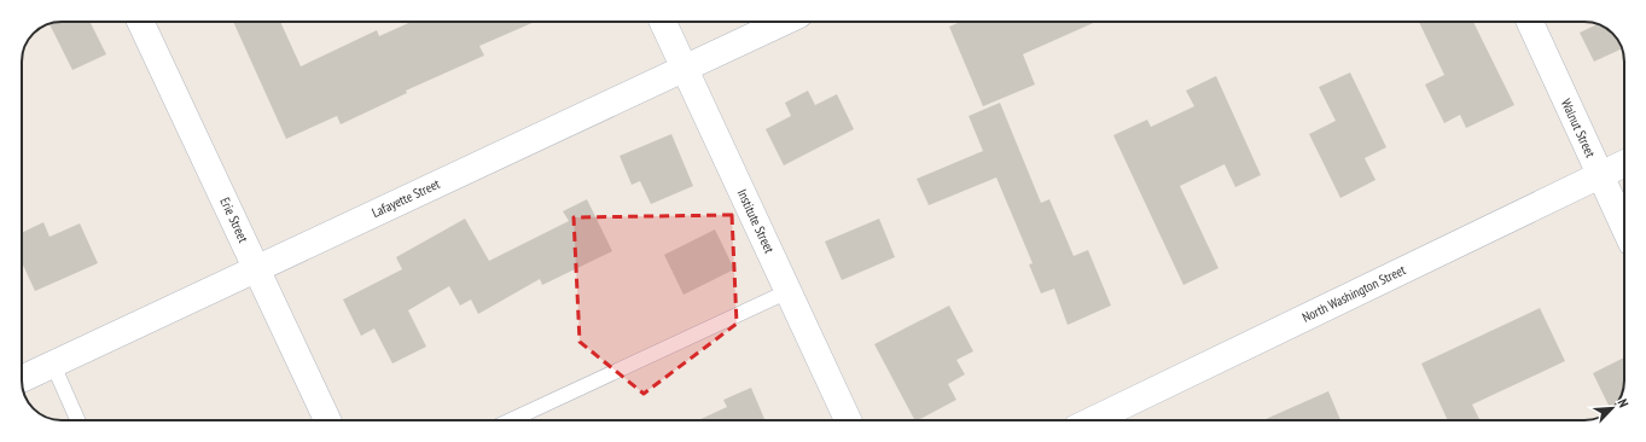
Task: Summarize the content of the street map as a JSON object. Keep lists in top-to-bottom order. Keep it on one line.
{"streets":{"street":["Walnut Street","Lafayette Street","Erie Street","Institute Street","North Washington Street"]},"crossings":[["Walnut Street","North Washington Street"],["Lafayette Street","Erie Street"],["Lafayette Street","Institute Street"]],"north":"top right"}
